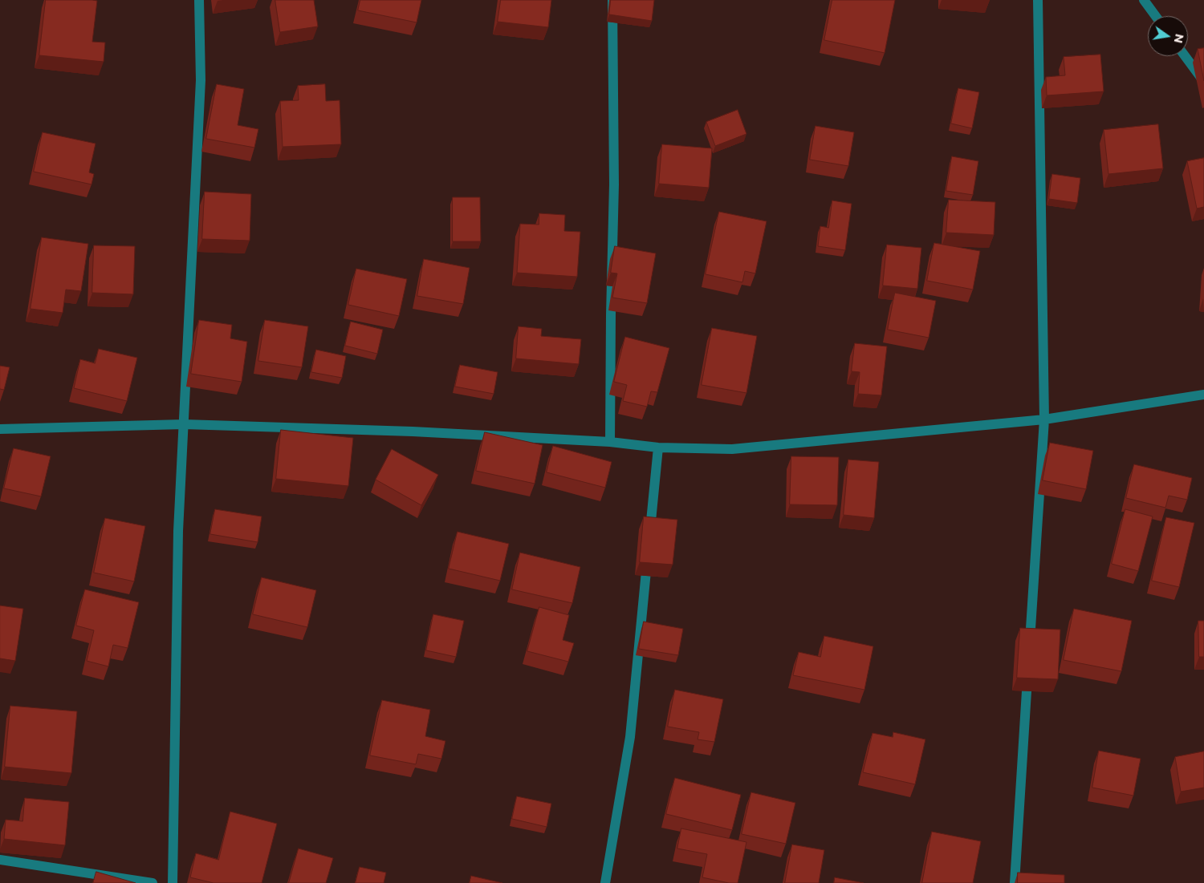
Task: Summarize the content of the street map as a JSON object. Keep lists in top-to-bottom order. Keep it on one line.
{"north":"right"}
